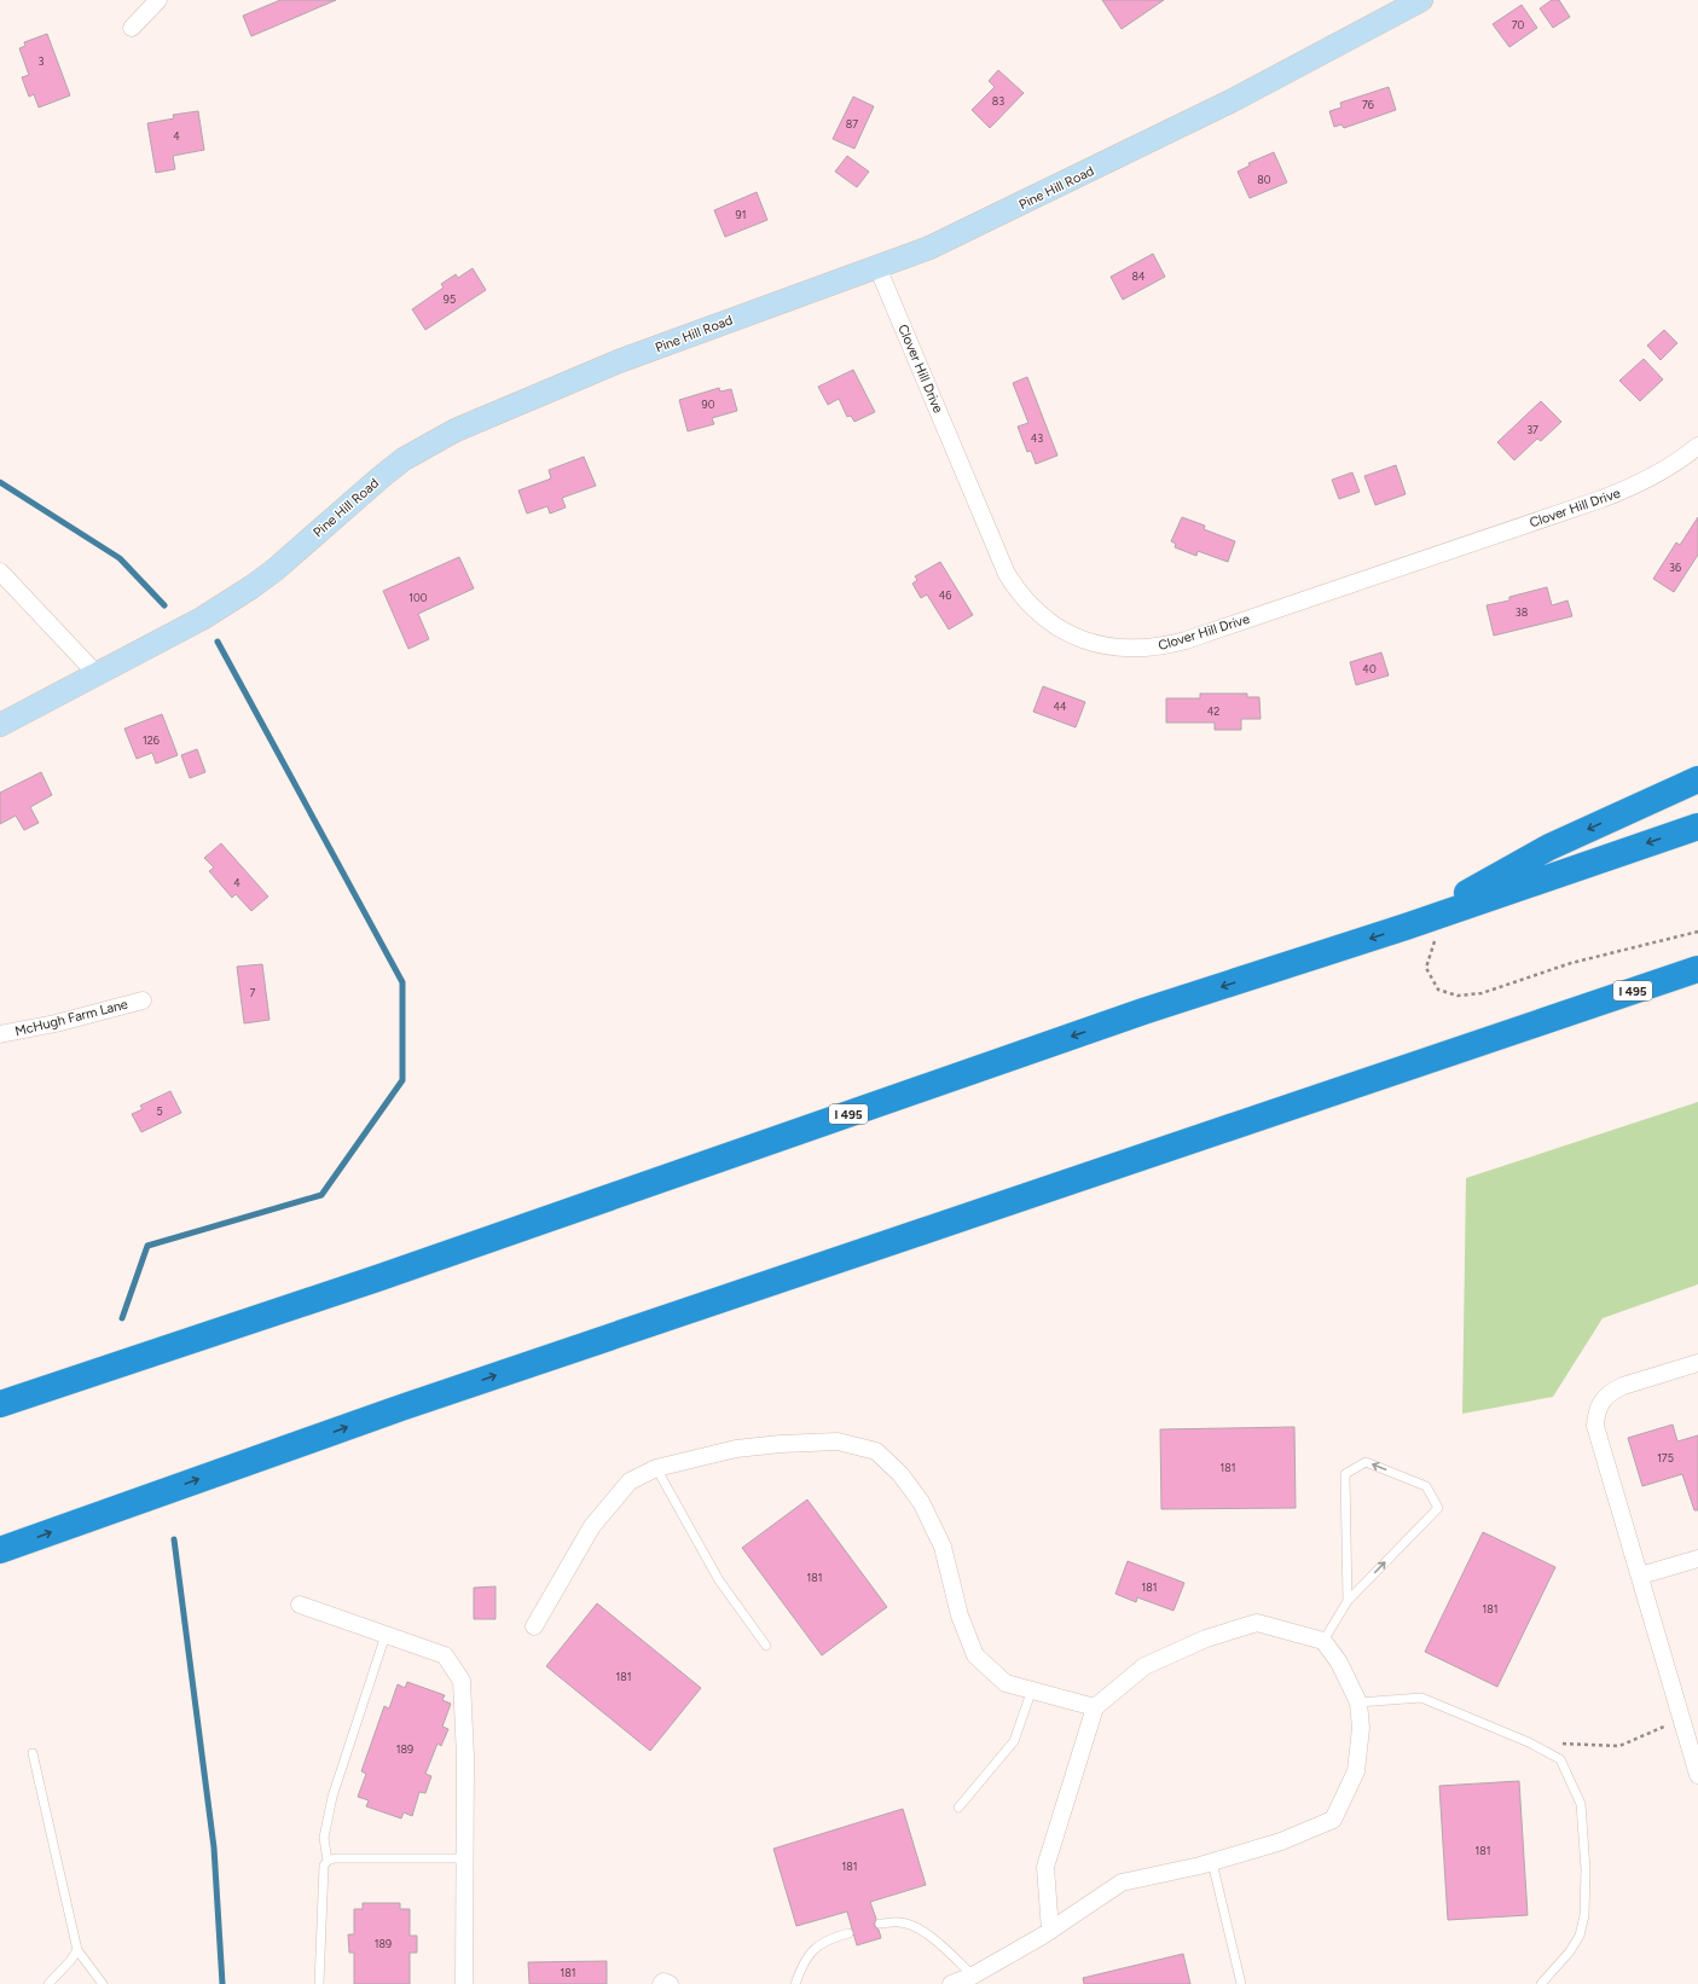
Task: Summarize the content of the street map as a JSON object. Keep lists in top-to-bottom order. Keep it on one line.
{"streets":{"highway":["I 495"],"street":["Pine Hill Road","Clover Hill Drive","McHugh Farm Lane"]},"crossings":[["Pine Hill Road","Clover Hill Drive"]],"house_numbers":["70","3","83","76","87","4","80","91","84","95","90","37","43","36","46","100","38","40","44","42","126","4","7","5","175","181","181","181","181","181","189","181","181","189","181"]}
